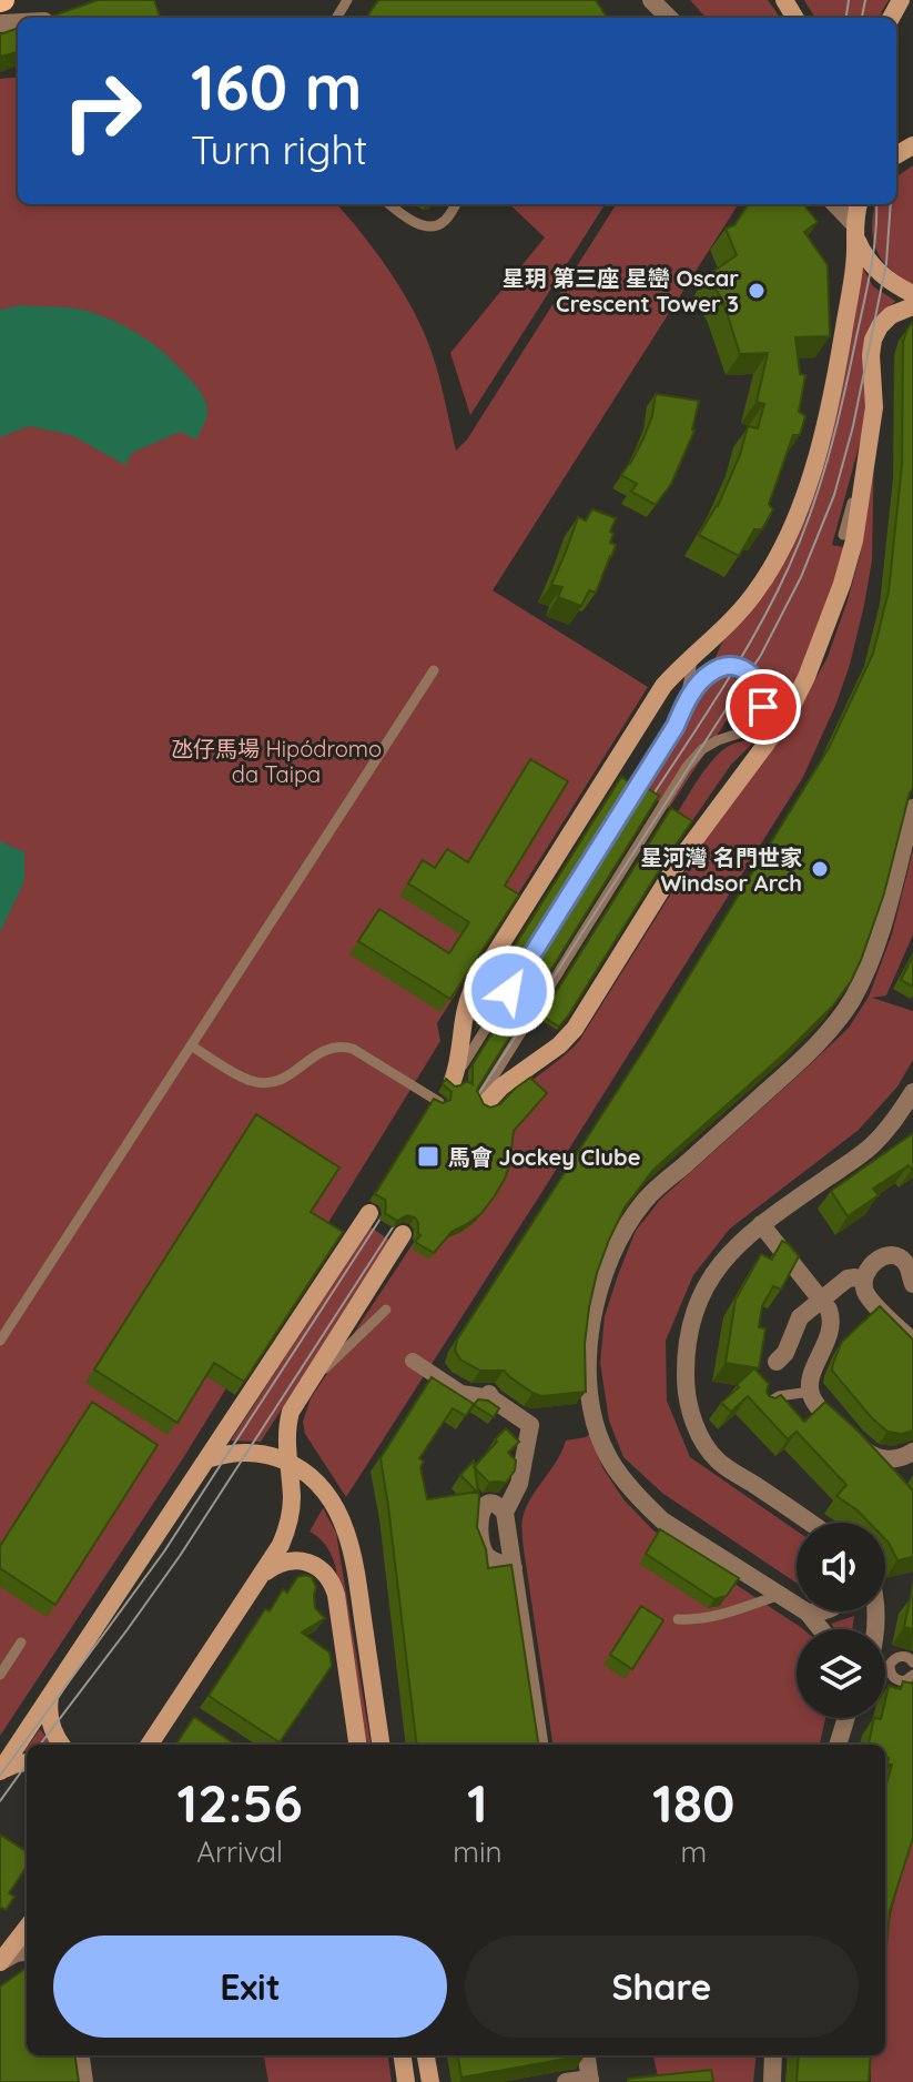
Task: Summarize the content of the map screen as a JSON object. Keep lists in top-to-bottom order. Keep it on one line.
{"parks":["氹仔馬場 Hipódromo da Taipa"],"places":{"other":["星玥 第三座 星巒 Oscar Crescent Tower 3","星河灣 名門世家 Windsor Arch"],"transit":["馬會 Jockey Clube"]},"page":{"turn":["160 m","Turn right"],"eta":["12:56","Arrival","1","min","180","m"],"buttons":["Exit","Share"]}}
